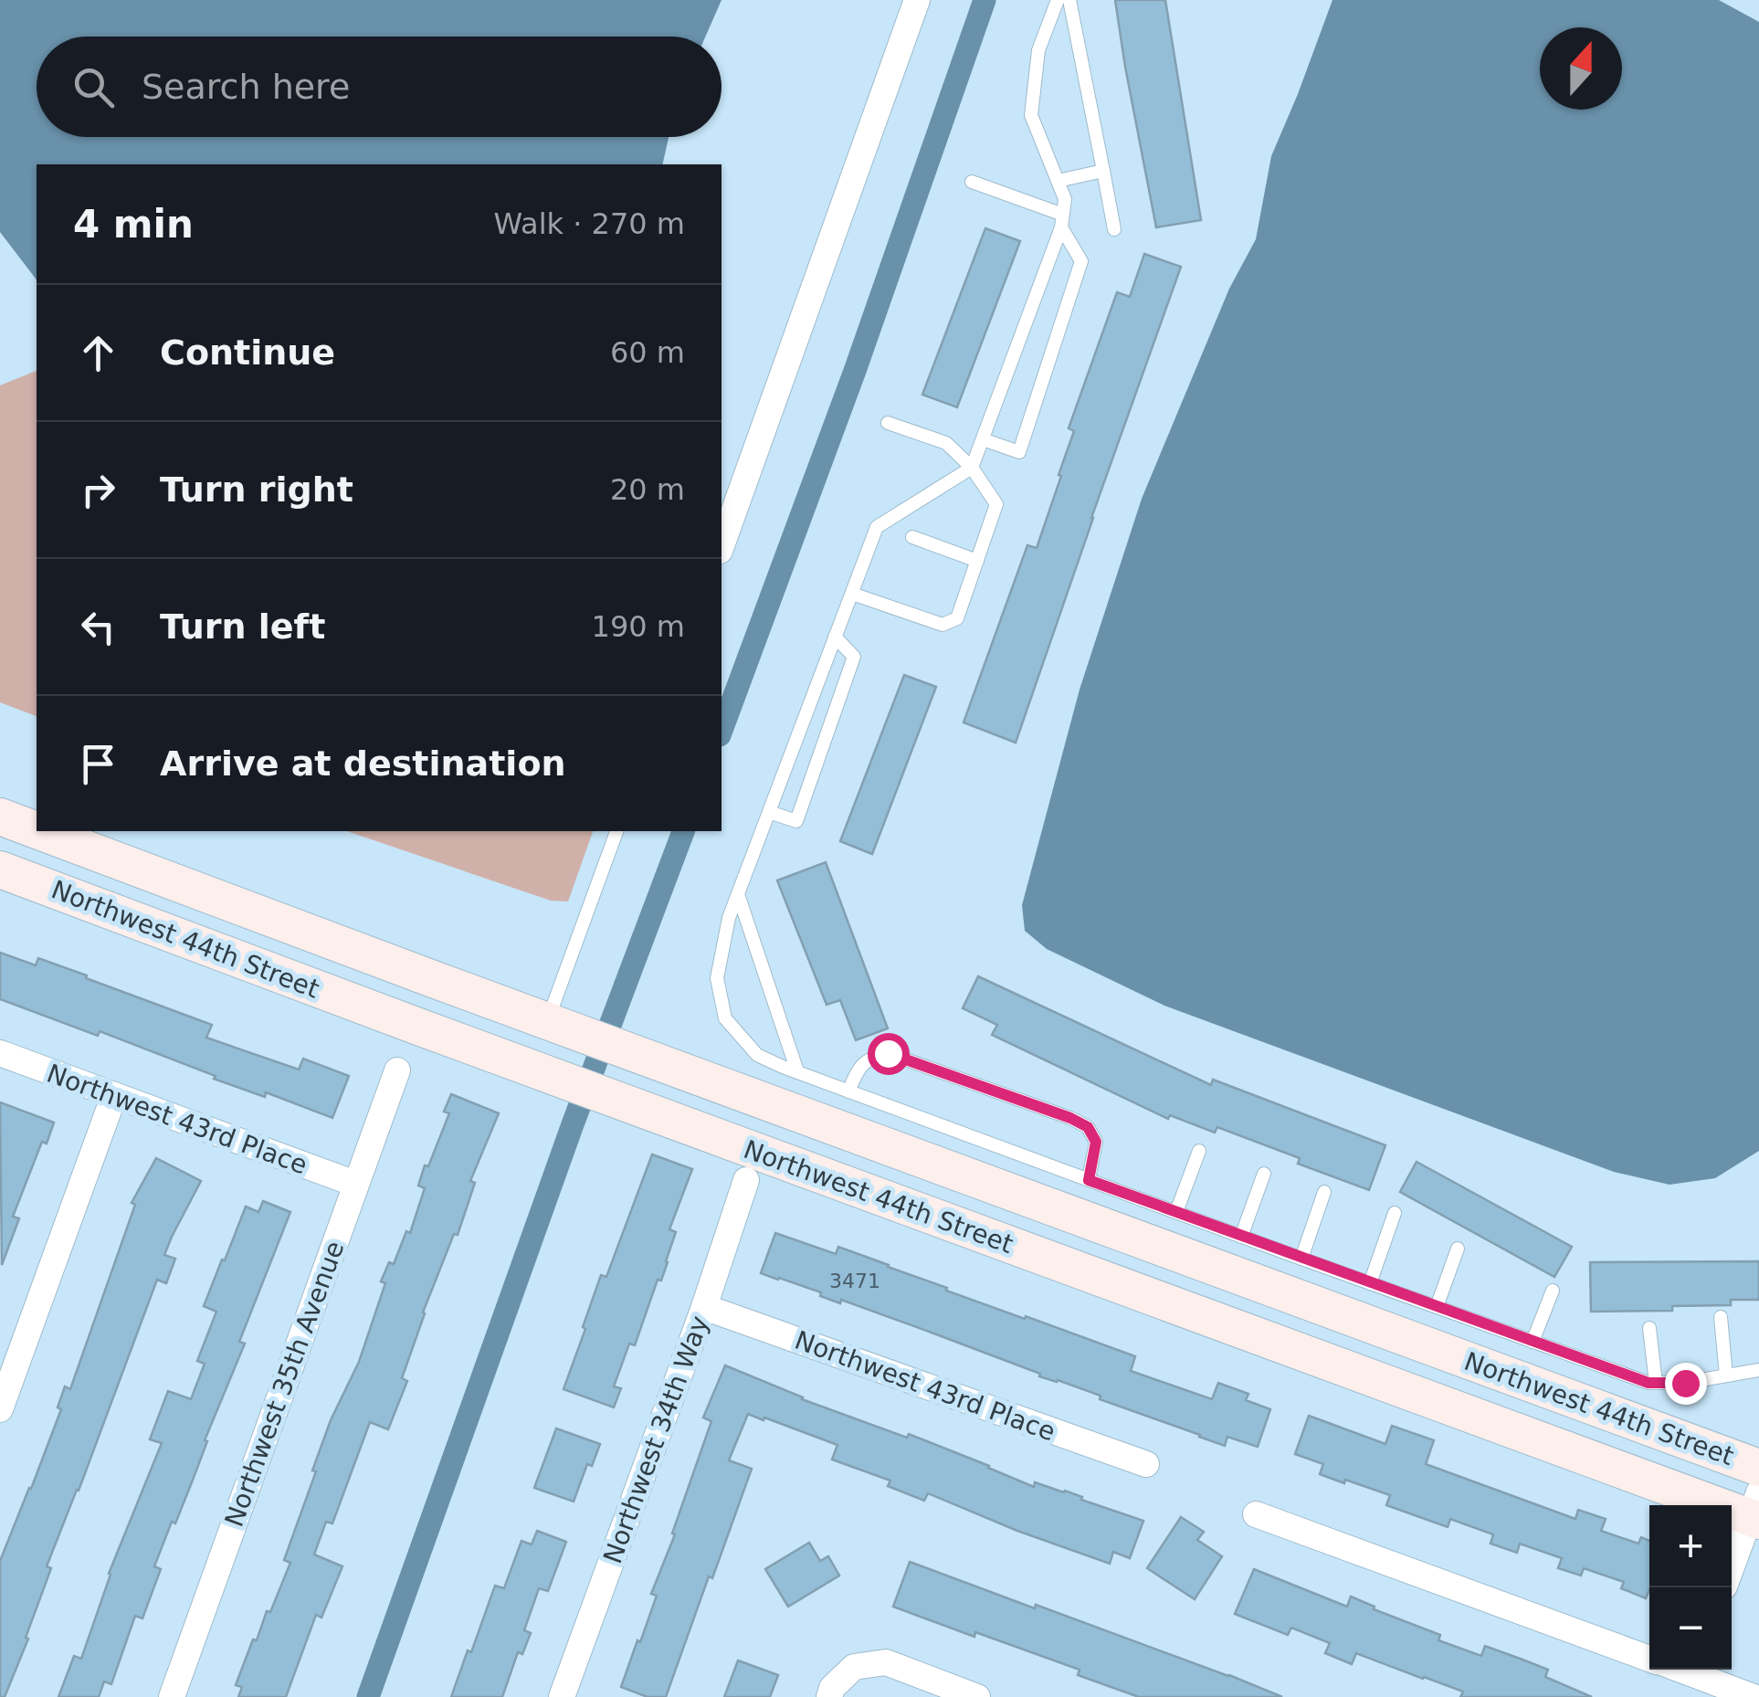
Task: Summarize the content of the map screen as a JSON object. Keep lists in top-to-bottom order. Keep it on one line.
{"streets":{"street":["Northwest 44th Street","Northwest 43rd Place","Northwest 35th Avenue","Northwest 34th Way"]},"crossings":[["Northwest 44th Street","Northwest 34th Way"],["Northwest 43rd Place","Northwest 35th Avenue"],["Northwest 43rd Place","Northwest 34th Way"]],"house_numbers":["3471"],"north":"top","page":{"search":"Search here","heading":["4 min","Walk · 270 m"],"list":[["Continue","60 m"],["Turn right","20 m"],["Turn left","190 m"],"Arrive at destination"],"map_buttons":["+","−"]}}
